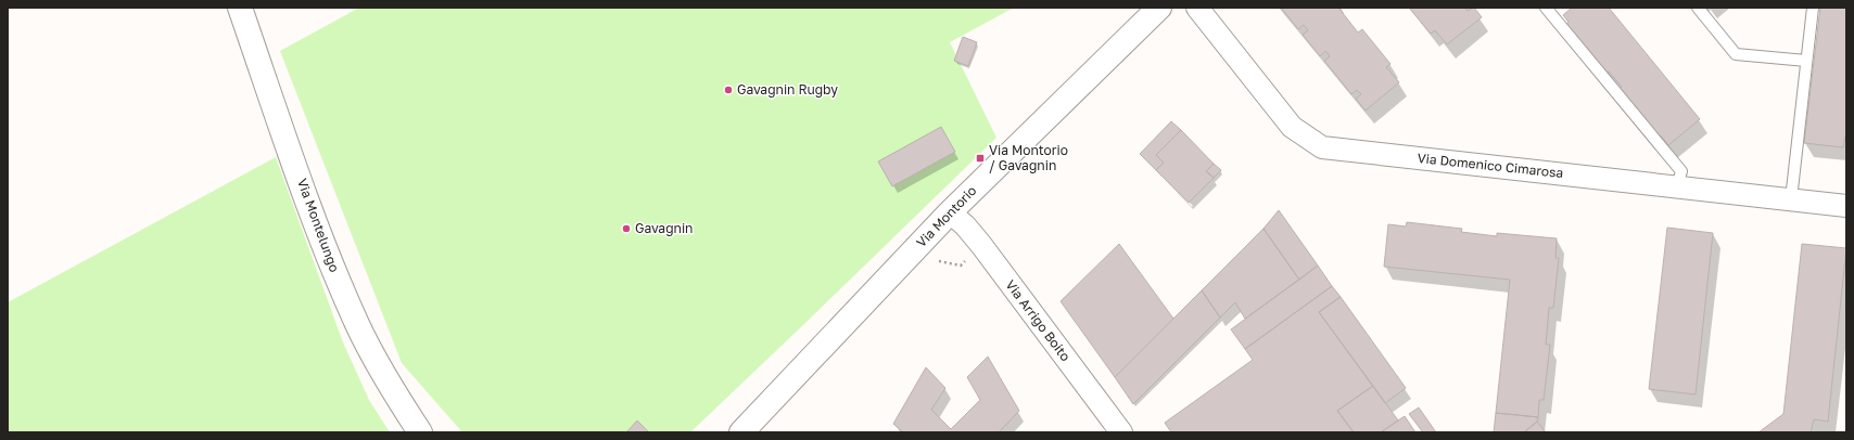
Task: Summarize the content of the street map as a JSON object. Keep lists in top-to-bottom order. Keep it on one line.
{"streets":{"street":["Via Domenico Cimarosa","Via Montorio","Via Montelungo","Via Arrigo Boito"]},"crossings":[["Via Montorio","Via Arrigo Boito"]],"places":{"other":["Gavagnin Rugby","Gavagnin"],"transit":["Via Montorio / Gavagnin"]}}
